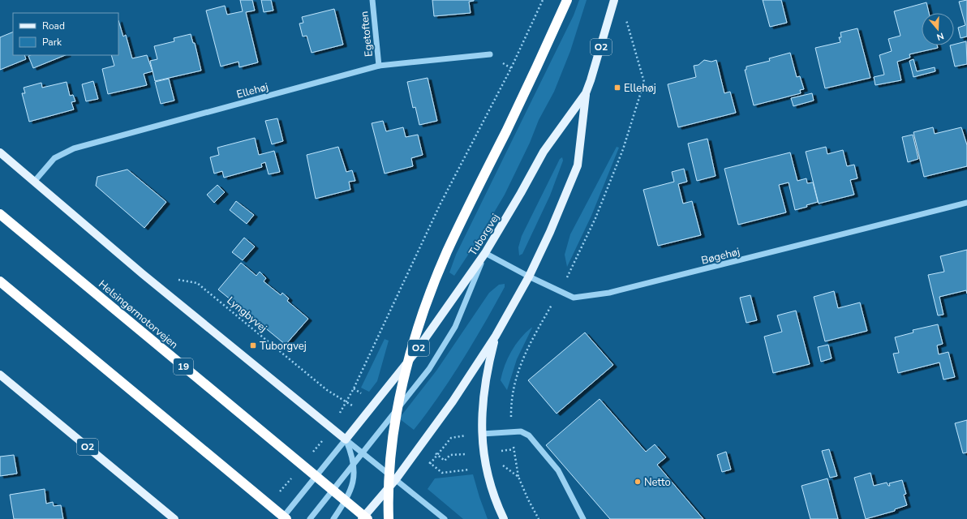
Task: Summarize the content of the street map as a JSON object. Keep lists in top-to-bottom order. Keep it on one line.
{"streets":{"highway":["Helsingørmotorvejen","19"],"main road":["O2","Tuborgvej"],"street":["Egetoften","Ellehøj","Bøgehøj"],"path":["Lyngbyvej"]},"crossings":[["Egetoften","Ellehøj"],["Tuborgvej","Bøgehøj"]],"places":{"transit":["Ellehøj","Tuborgvej"],"other":["Netto"]},"legend":["Road","Park"],"north":"bottom"}
